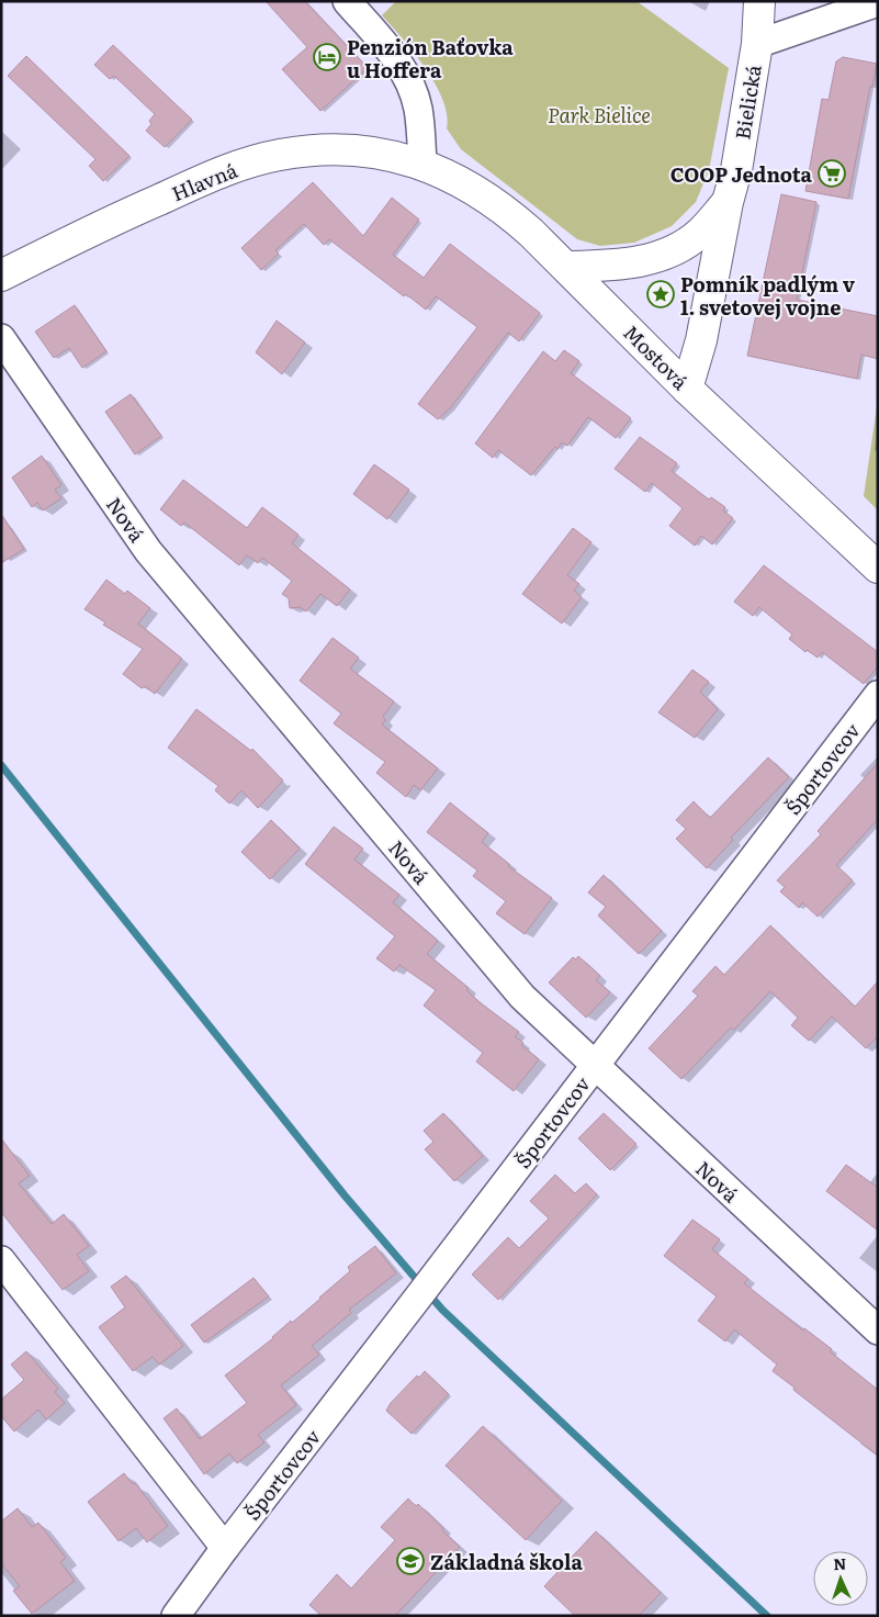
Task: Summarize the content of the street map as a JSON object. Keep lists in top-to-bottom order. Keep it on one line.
{"streets":{"main road":["Bielická","Hlavná","Mostová"],"street":["Nová","Športovcov"]},"crossings":[["Bielická","Mostová"],["Hlavná","Mostová"],["Nová","Športovcov"]],"parks":["Park Bielice"],"places":{"hotel":["Penzión Baťovka u Hoffera"],"supermarket":["COOP Jednota"],"place":["Pomník padlým v 1. svetovej vojne"],"school or university":["Základná škola"]},"north":"top"}
